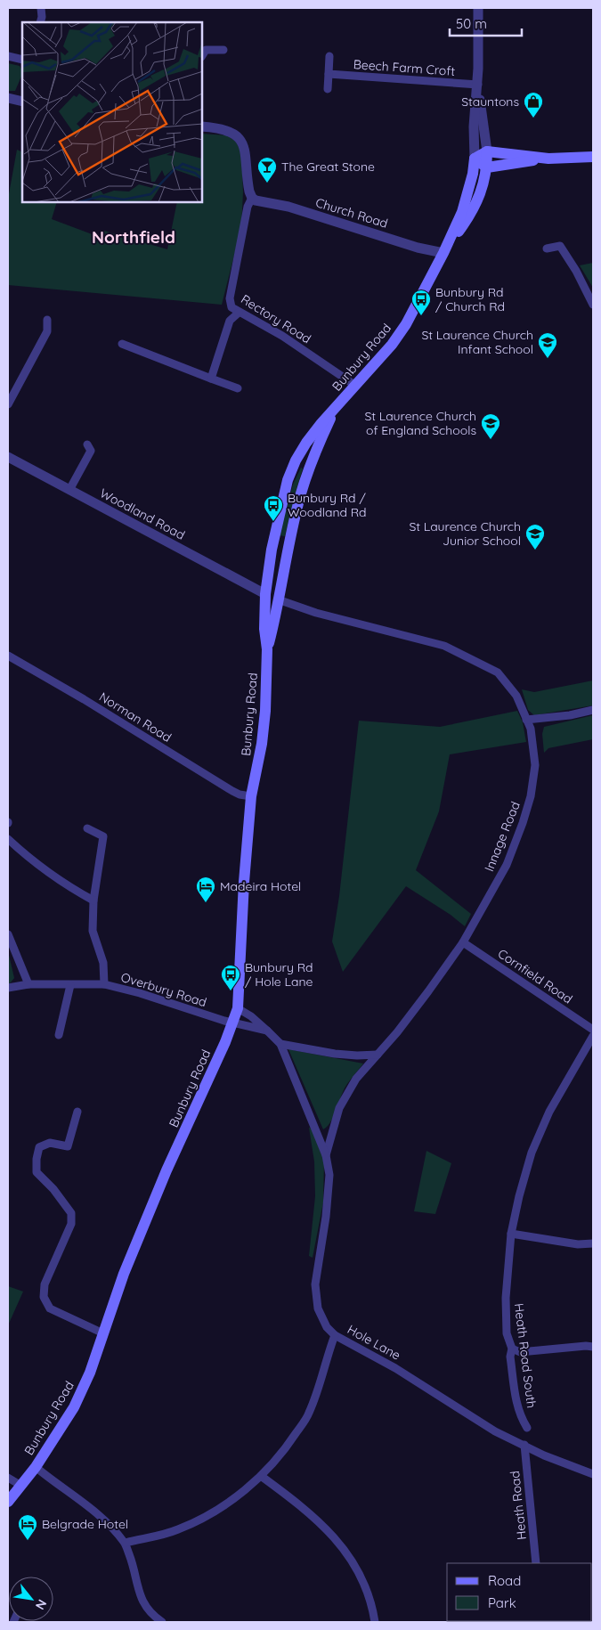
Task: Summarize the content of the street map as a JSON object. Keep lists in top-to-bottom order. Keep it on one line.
{"streets":{"main road":["Bunbury Road"],"street":["Beech Farm Croft","Church Road","Rectory Road","Woodland Road","Norman Road","Innage Road","Cornfield Road","Overbury Road","Hole Lane","Heath Road South","Heath Road"]},"crossings":[["Church Road","Rectory Road"],["Church Road","Bunbury Road"],["Rectory Road","Bunbury Road"],["Bunbury Road","Woodland Road"],["Bunbury Road","Norman Road"],["Bunbury Road","Innage Road"],["Bunbury Road","Overbury Road"],["Bunbury Road","Hole Lane"],["Innage Road","Cornfield Road"],["Innage Road","Hole Lane"],["Hole Lane","Heath Road"]],"districts":["Northfield"],"places":{"shop":["Stauntons"],"bar":["The Great Stone"],"bus stop":["Bunbury Rd / Church Rd","Bunbury Rd / Woodland Rd","Bunbury Rd / Hole Lane"],"school or university":["St Laurence Church Infant School","St Laurence Church of England Schools","St Laurence Church Junior School"],"hotel":["Madeira Hotel","Belgrade Hotel"]},"legend":["Road","Park"],"scale_bar":"50 m","north":"bottom right"}
